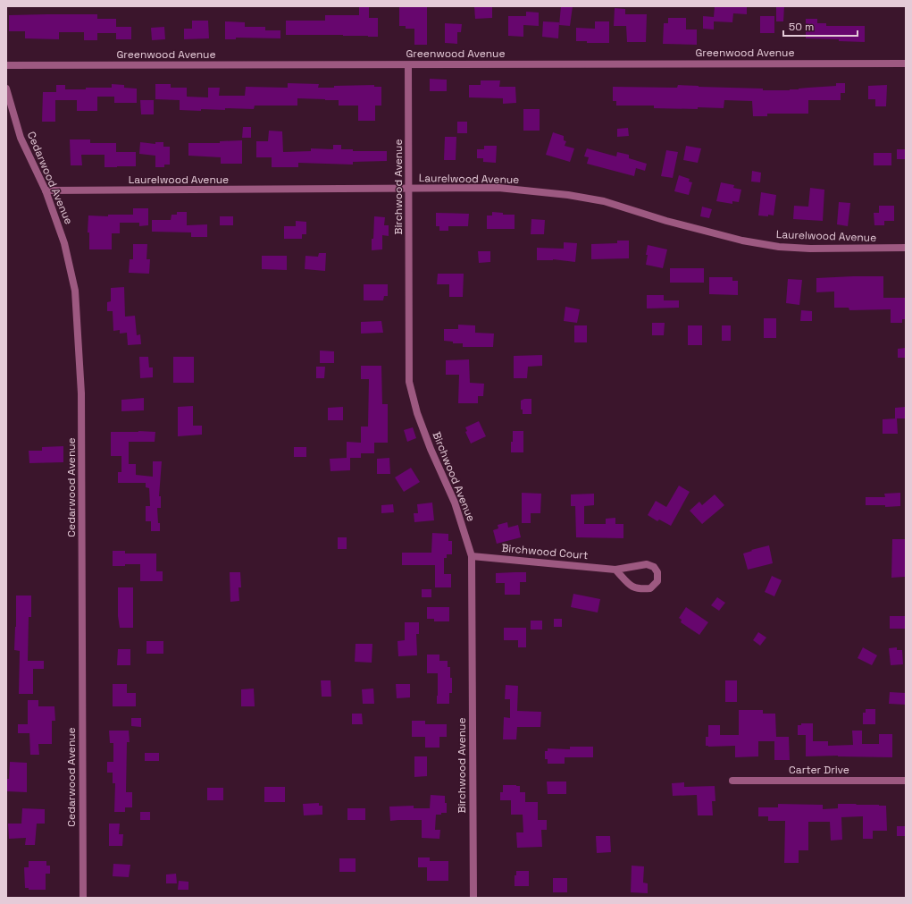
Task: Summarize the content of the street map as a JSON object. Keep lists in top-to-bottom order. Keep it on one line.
{"streets":{"street":["Greenwood Avenue","Cedarwood Avenue","Laurelwood Avenue","Birchwood Avenue","Birchwood Court","Carter Drive"]},"crossings":[["Greenwood Avenue","Birchwood Avenue"],["Cedarwood Avenue","Laurelwood Avenue"],["Laurelwood Avenue","Birchwood Avenue"],["Birchwood Avenue","Birchwood Court"]],"scale_bar":"50 m"}
